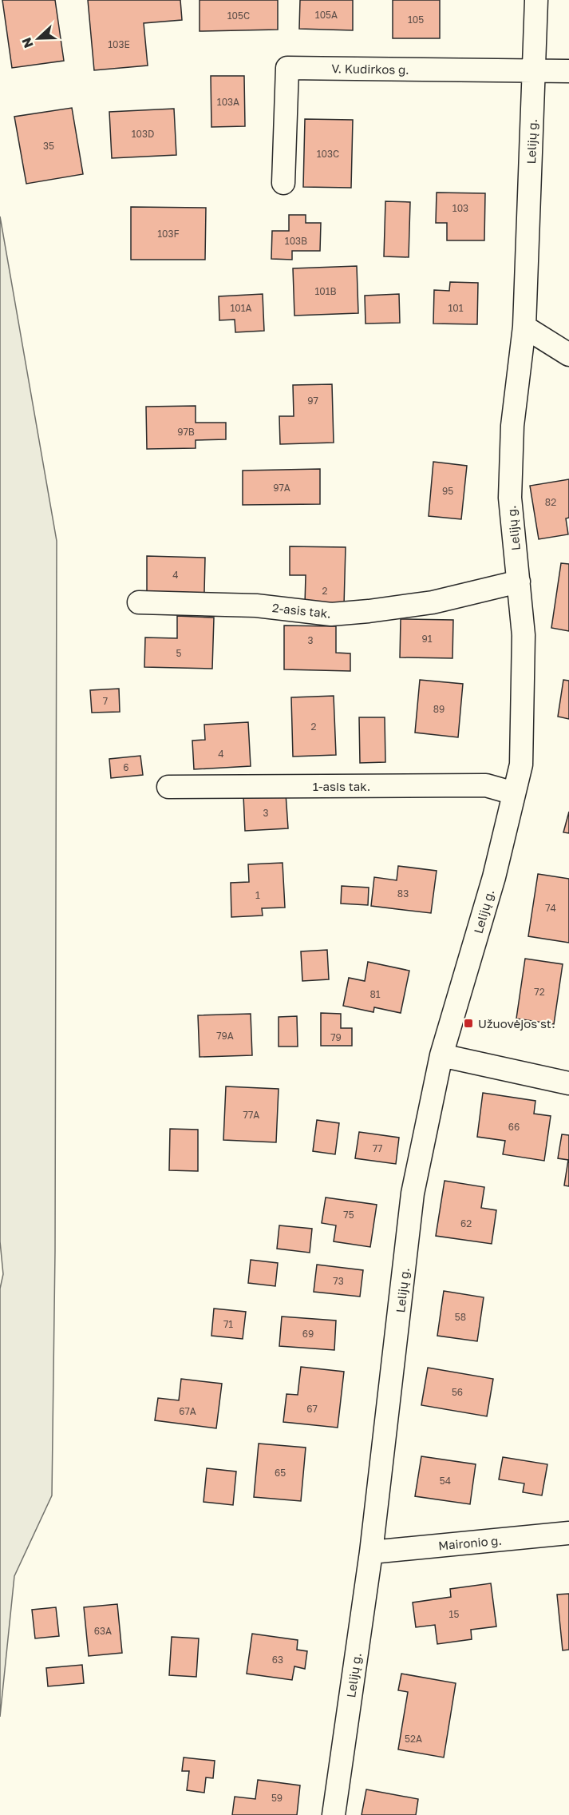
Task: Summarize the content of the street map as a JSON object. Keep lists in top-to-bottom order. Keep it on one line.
{"streets":{"street":["V. Kudirkos g.","Lelijų g.","2-asis tak.","1-asis tak.","Maironio g."]},"crossings":[["V. Kudirkos g.","Lelijų g."],["Lelijų g.","2-asis tak."],["Lelijų g.","1-asis tak."],["Lelijų g.","Maironio g."]],"places":{"transit":["Užuovėjos st."]},"house_numbers":["105A","105C","105","103E","103A","103D","35","103C","103","103F","103B","101B","101A","101","97","97B","97A","95","82","4","2","91","3","5","7","89","2","4","6","3","83","1","74","72","81","79A","79","77A","66","77","75","62","73","58","71","69","56","67","67A","65","54","15","63A","63","52A","59"],"north":"left"}
